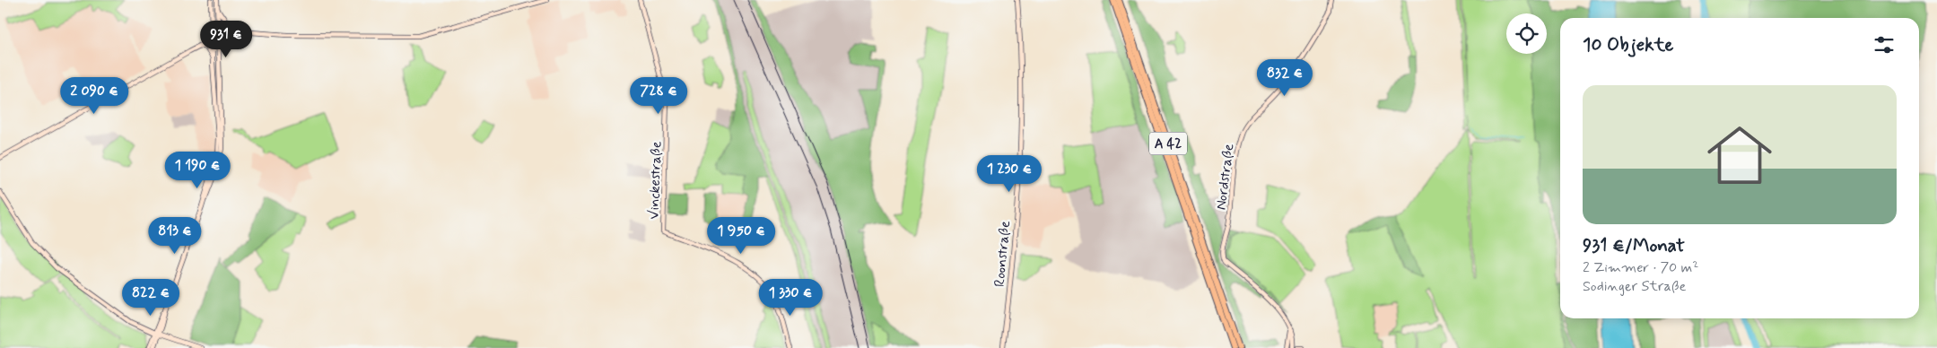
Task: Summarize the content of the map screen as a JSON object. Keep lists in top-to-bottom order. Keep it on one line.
{"streets":{"highway":["A 42"],"street":["Nordstraße","Vinckestraße","Roonstraße"]},"page":{"heading":"10 Objekte","price":["931 €","832 €","2 090 €","728 €","1 190 €","1 230 €","813 €","1 950 €","822 €","1 330 €"],"list":[{"name":"931 €/Monat","note":"2 Zimmer · 70 m² · Sodinger Straße"}]}}
